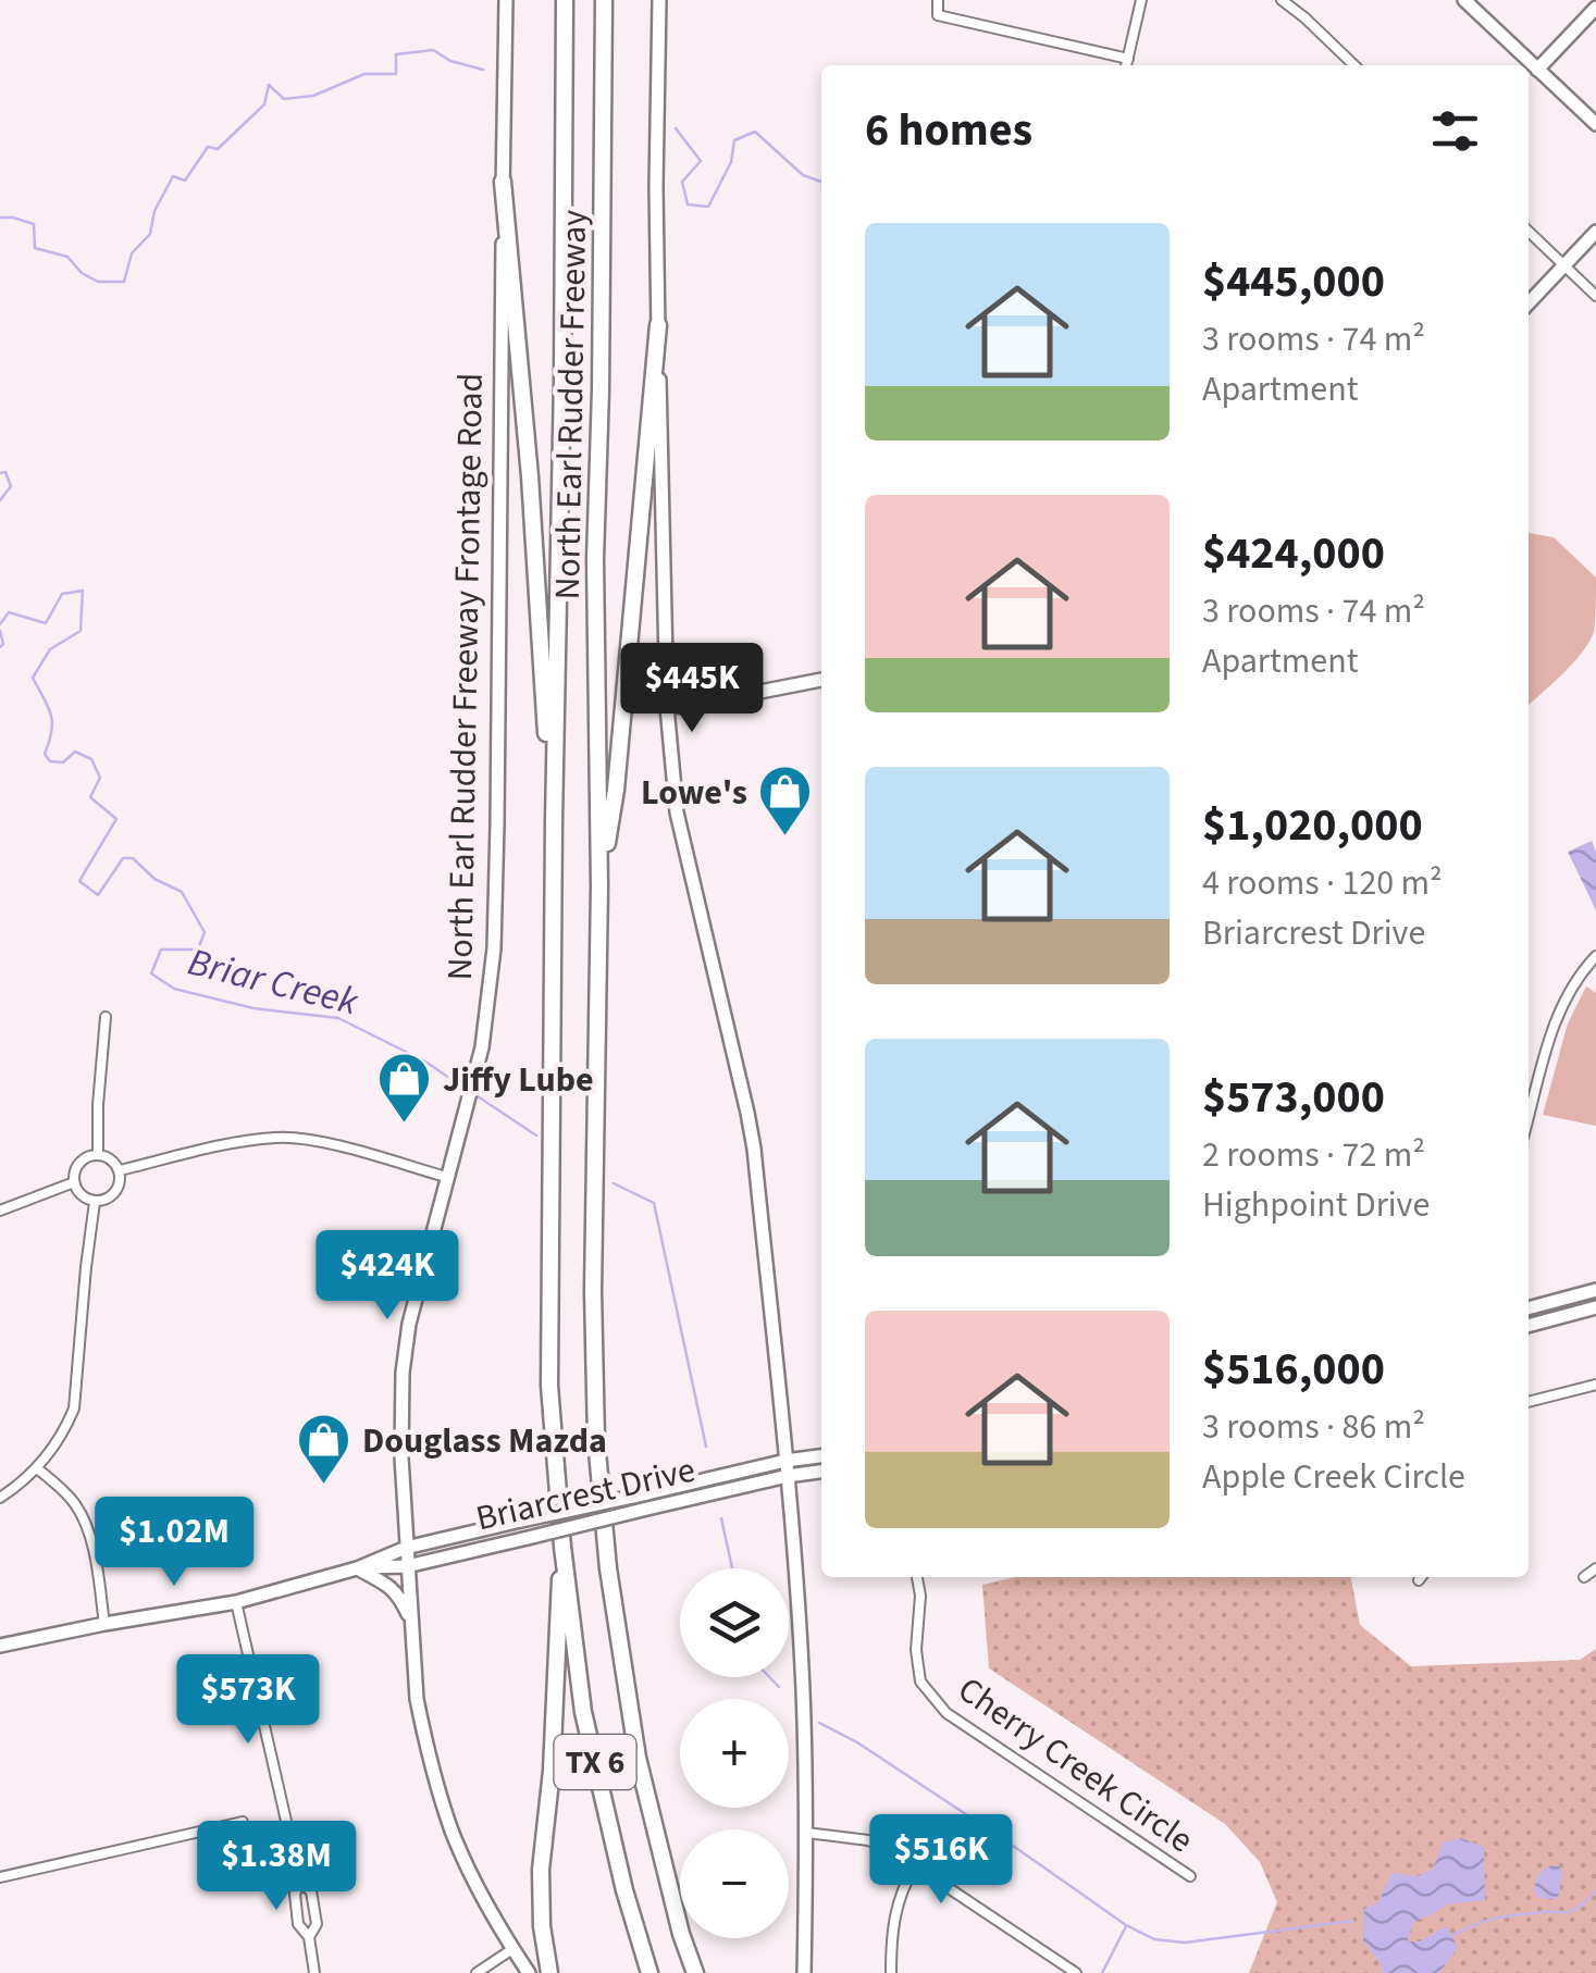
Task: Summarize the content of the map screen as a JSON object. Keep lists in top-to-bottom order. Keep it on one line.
{"streets":{"highway":["North Earl Rudder Freeway","TX 6"],"main road":["North Earl Rudder Freeway Frontage Road","Briarcrest Drive"],"street":["Cherry Creek Circle"]},"crossings":[["North Earl Rudder Freeway Frontage Road","Briarcrest Drive"]],"water":["Briar Creek"],"places":{"shop":["Lowe's","Jiffy Lube","Douglass Mazda"]},"page":{"heading":"6 homes","list":[{"name":"$445,000","note":"3 rooms · 74 m² · Apartment"},{"name":"$424,000","note":"3 rooms · 74 m² · Apartment"},{"name":"$1,020,000","note":"4 rooms · 120 m² · Briarcrest Drive"},{"name":"$573,000","note":"2 rooms · 72 m² · Highpoint Drive"},{"name":"$516,000","note":"3 rooms · 86 m² · Apple Creek Circle"}],"price":["$445K","$424K","$1.02M","$573K","$516K","$1.38M"],"map_buttons":["+","−"]}}
